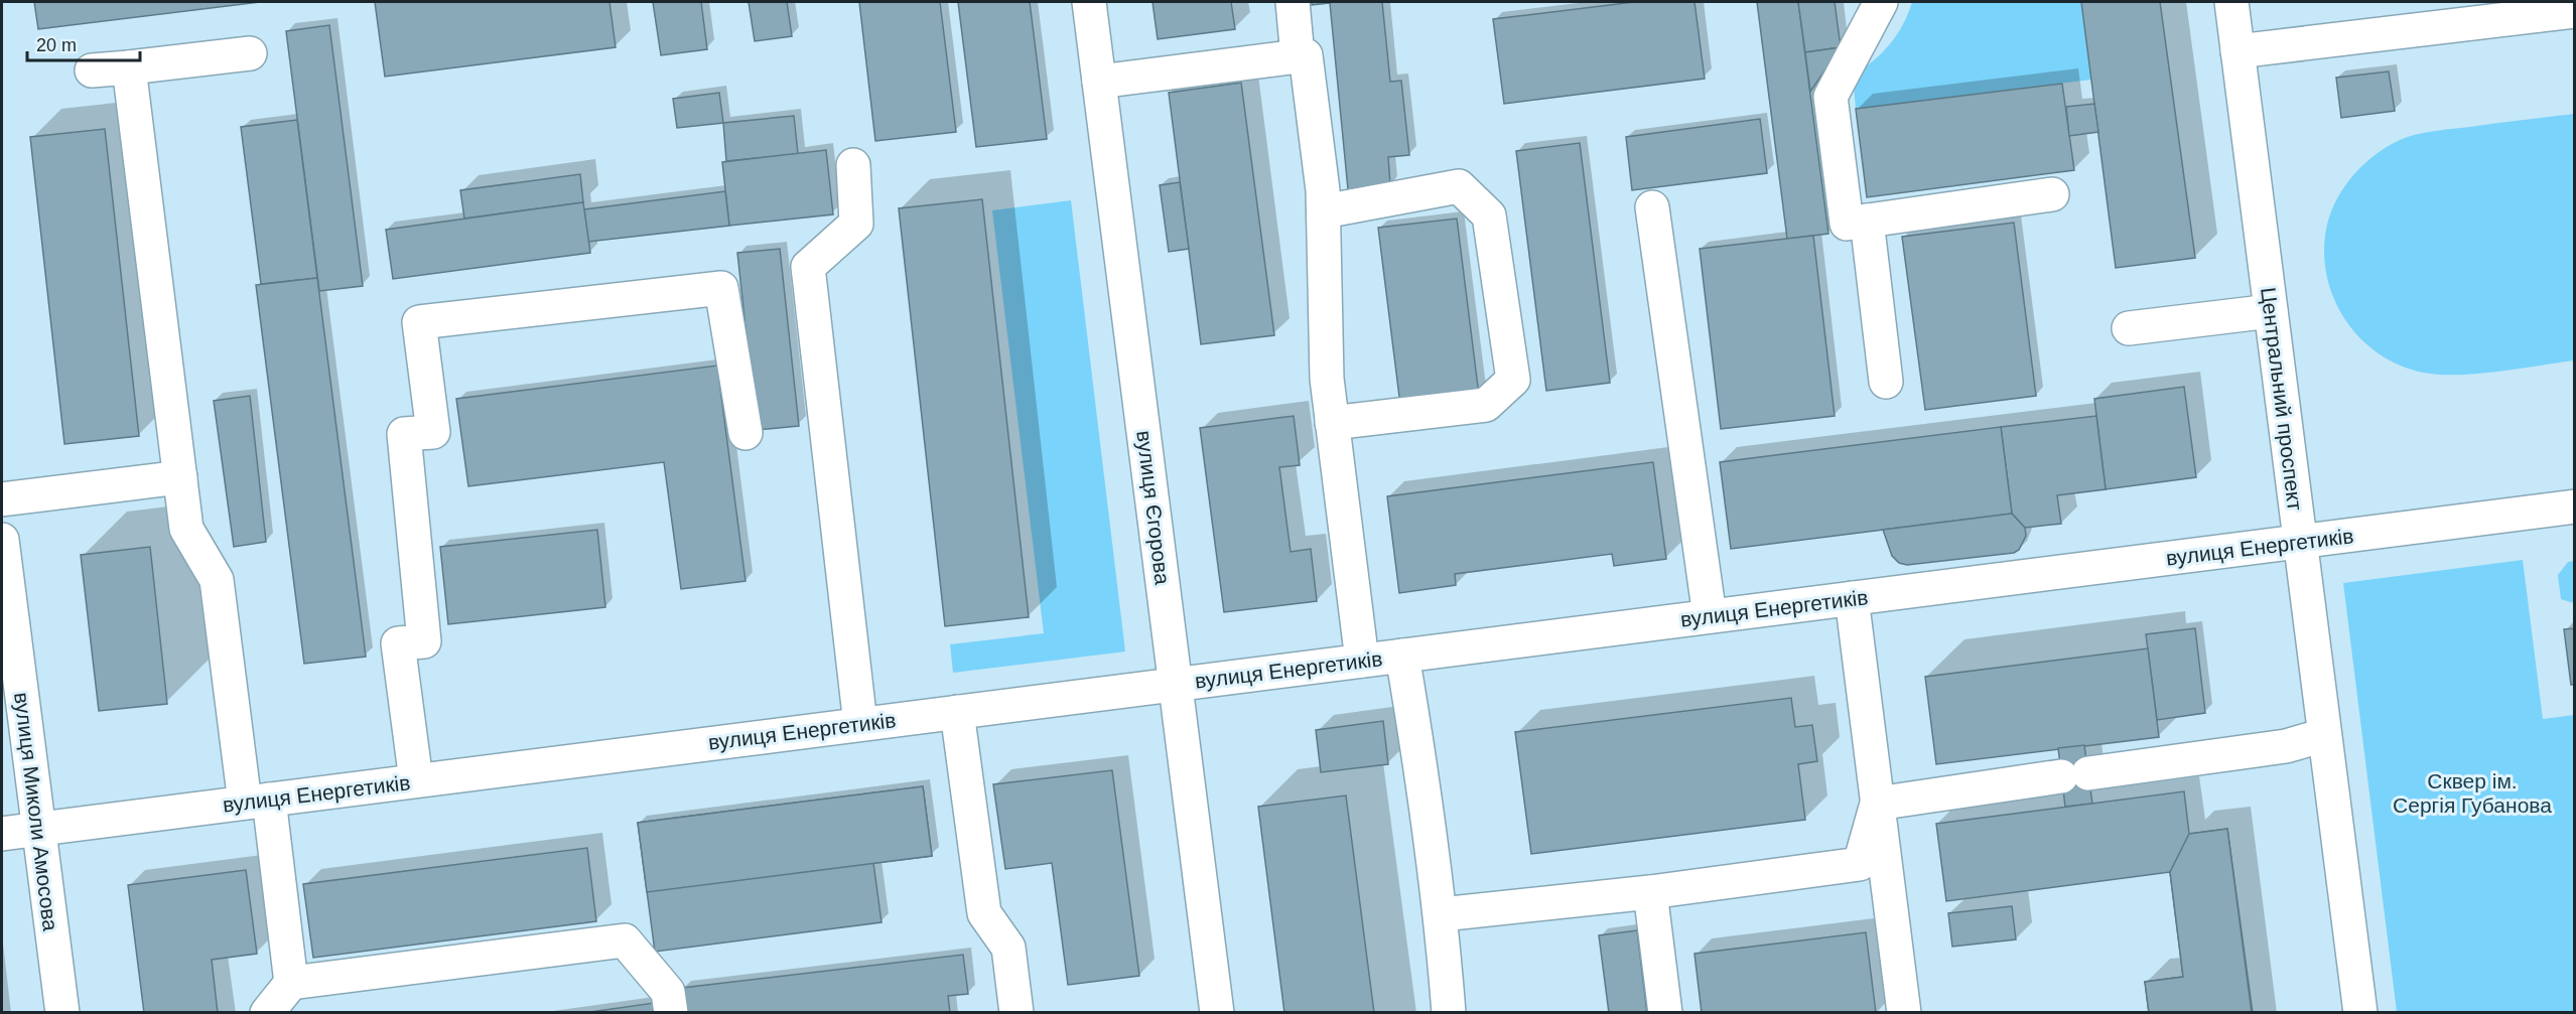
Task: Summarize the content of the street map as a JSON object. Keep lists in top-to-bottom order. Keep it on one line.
{"streets":{"street":["Центральний проспект","вулиця Єгорова","вулиця Енергетиків","вулиця Миколи Амосова"]},"crossings":[["Центральний проспект","вулиця Енергетиків"],["вулиця Єгорова","вулиця Енергетиків"],["вулиця Енергетиків","вулиця Миколи Амосова"]],"parks":["Сквер ім. Сергія Губанова"],"scale_bar":"20 m"}
